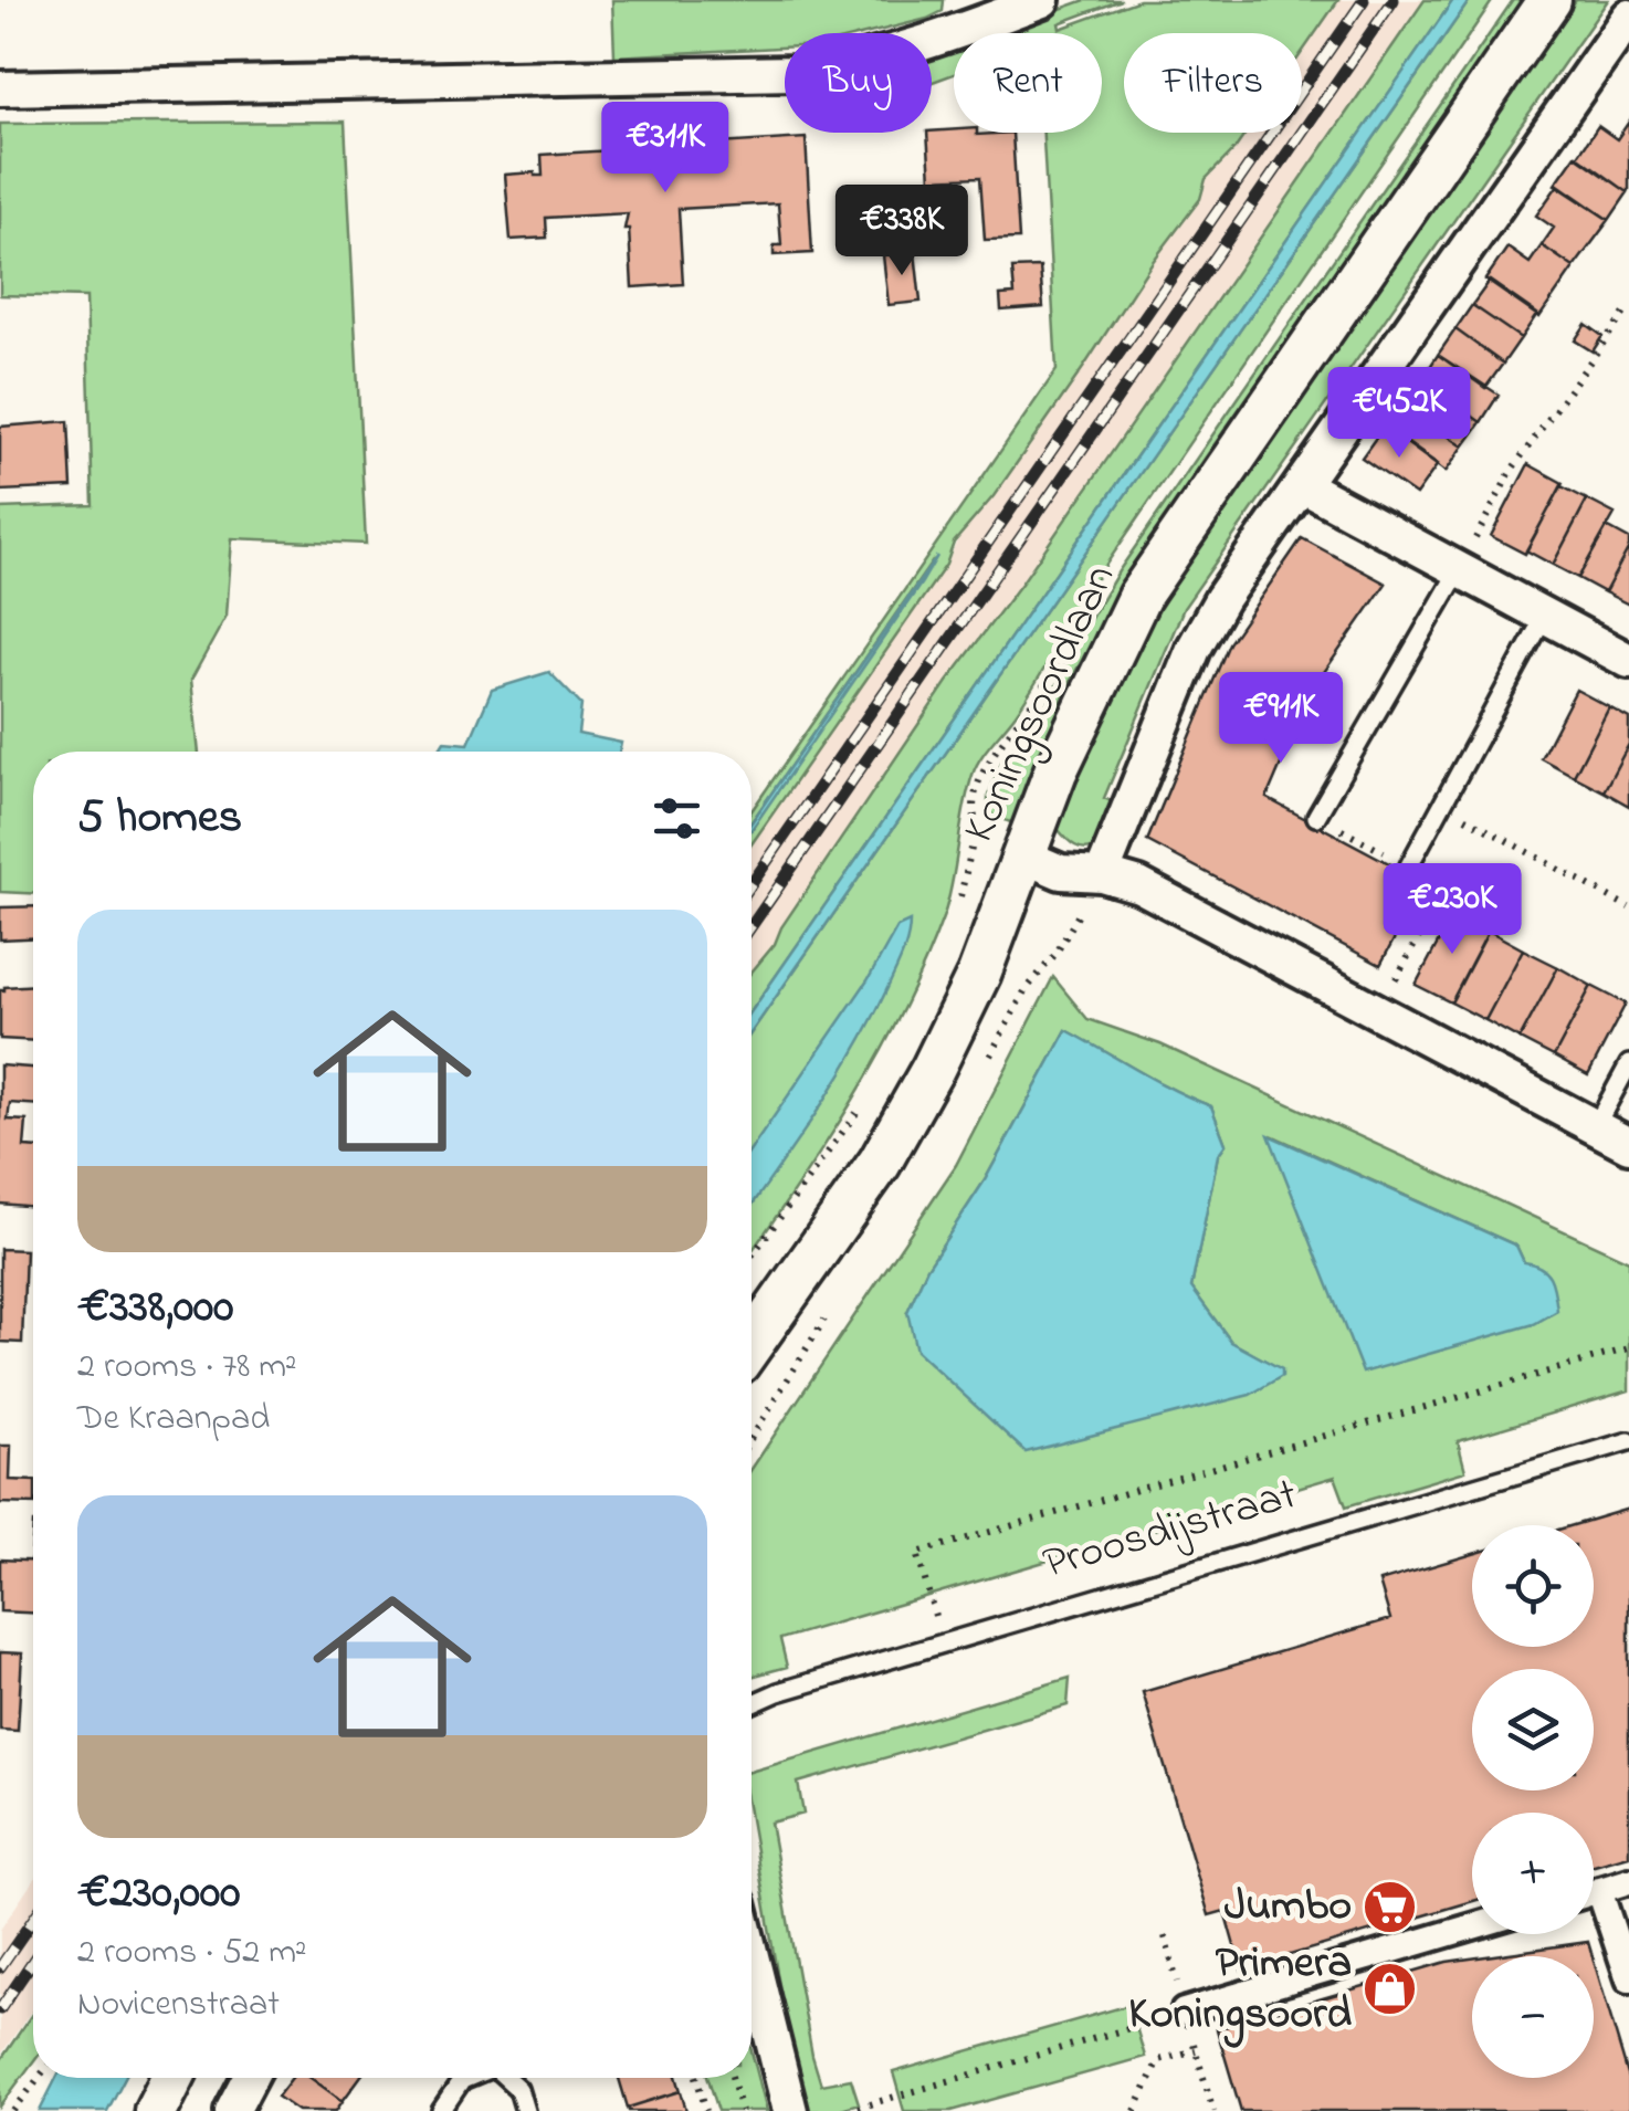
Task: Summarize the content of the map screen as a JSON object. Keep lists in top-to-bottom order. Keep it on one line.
{"streets":{"street":["Koningsoordlaan"],"lane":["Proosdijstraat"]},"places":{"supermarket":["Jumbo"],"shop":["Primera Koningsoord"]},"page":{"chip":["Buy","Rent","Filters"],"price":["€311K","€338K","€452K","€911K","€230K"],"heading":"5 homes","list":[{"name":"€338,000","note":"2 rooms · 78 m² · De Kraanpad"},{"name":"€230,000","note":"2 rooms · 52 m² · Novicenstraat"}],"map_buttons":["+","−"]}}
